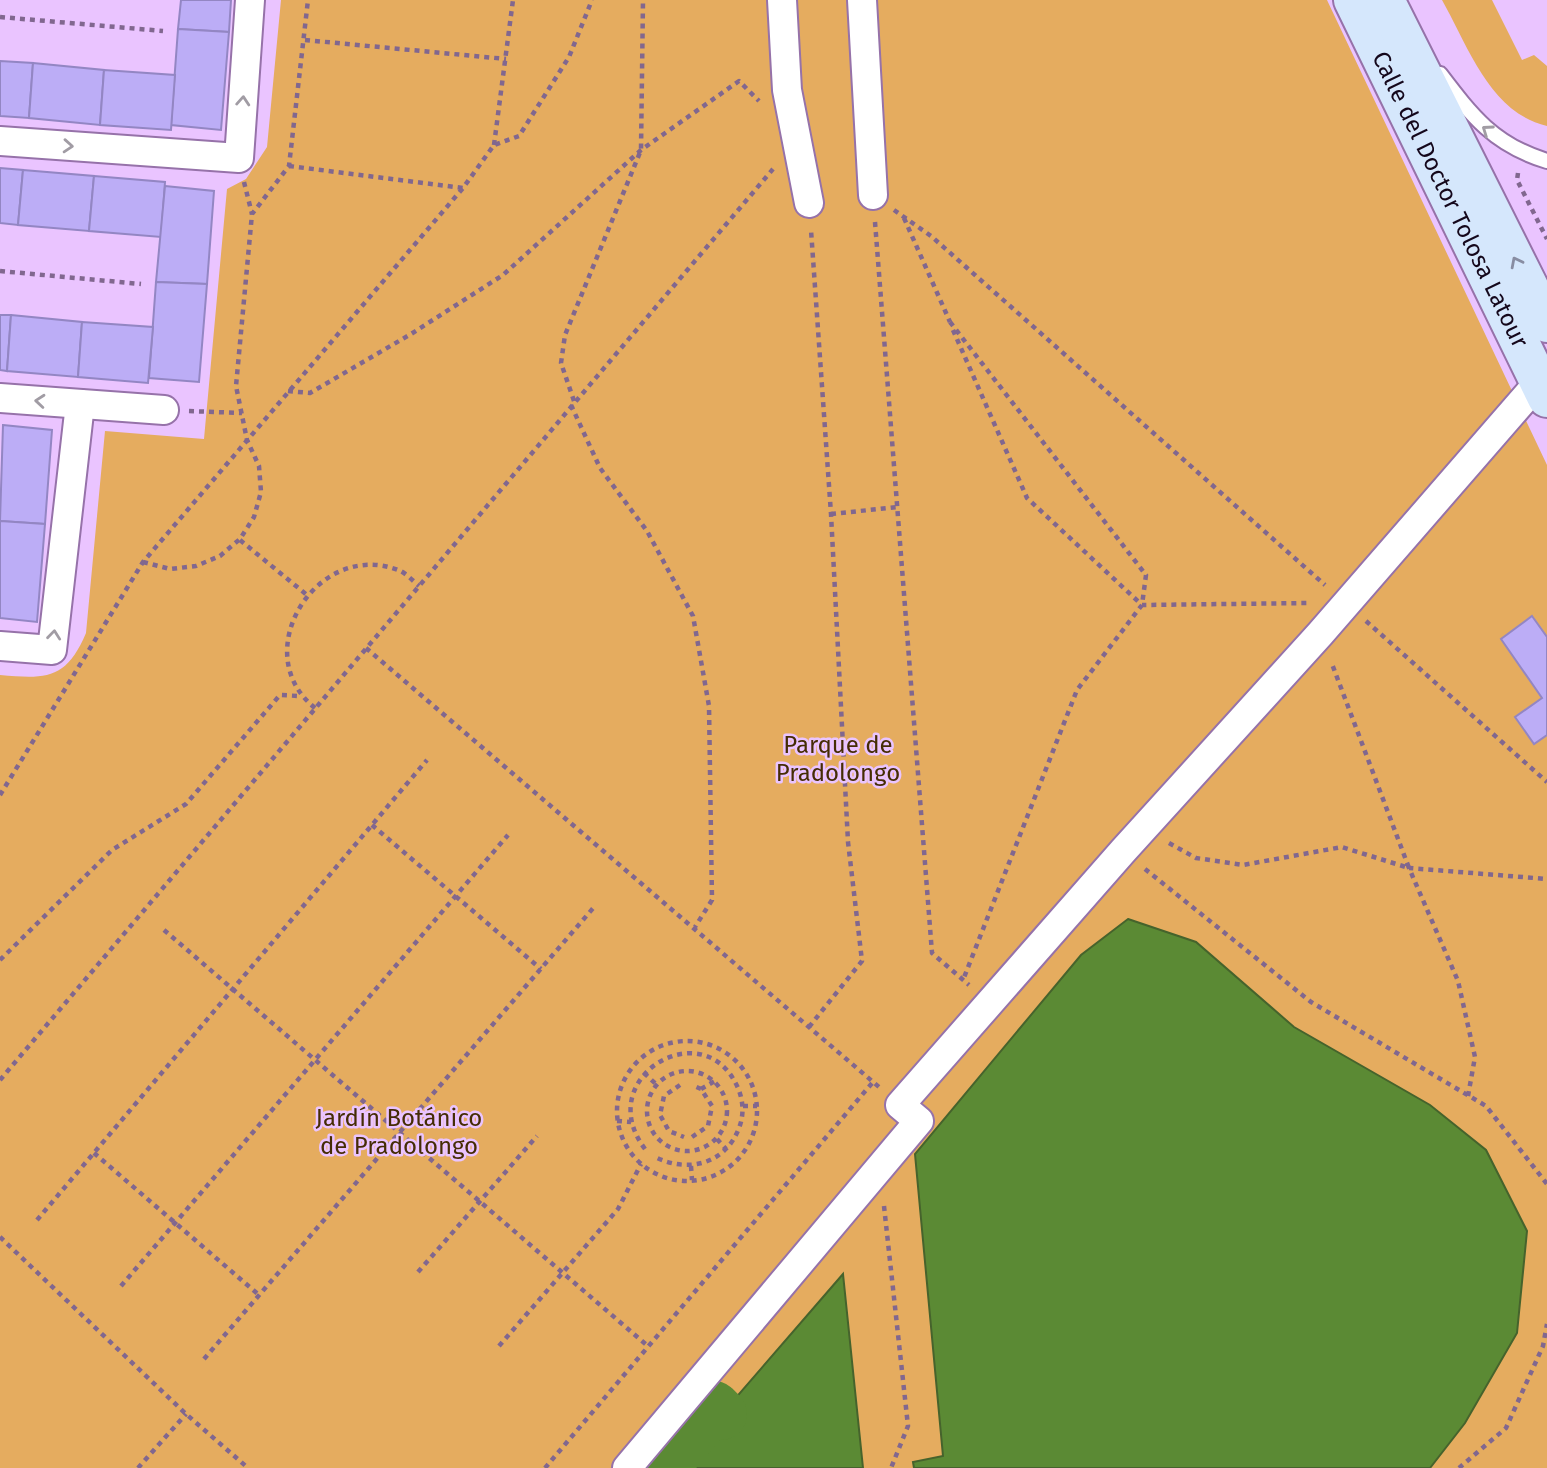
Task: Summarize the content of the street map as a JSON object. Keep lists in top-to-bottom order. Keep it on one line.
{"streets":{"street":["Calle del Doctor Tolosa Latour"]},"parks":["Parque de Pradolongo","Jardín Botánico de Pradolongo"]}
